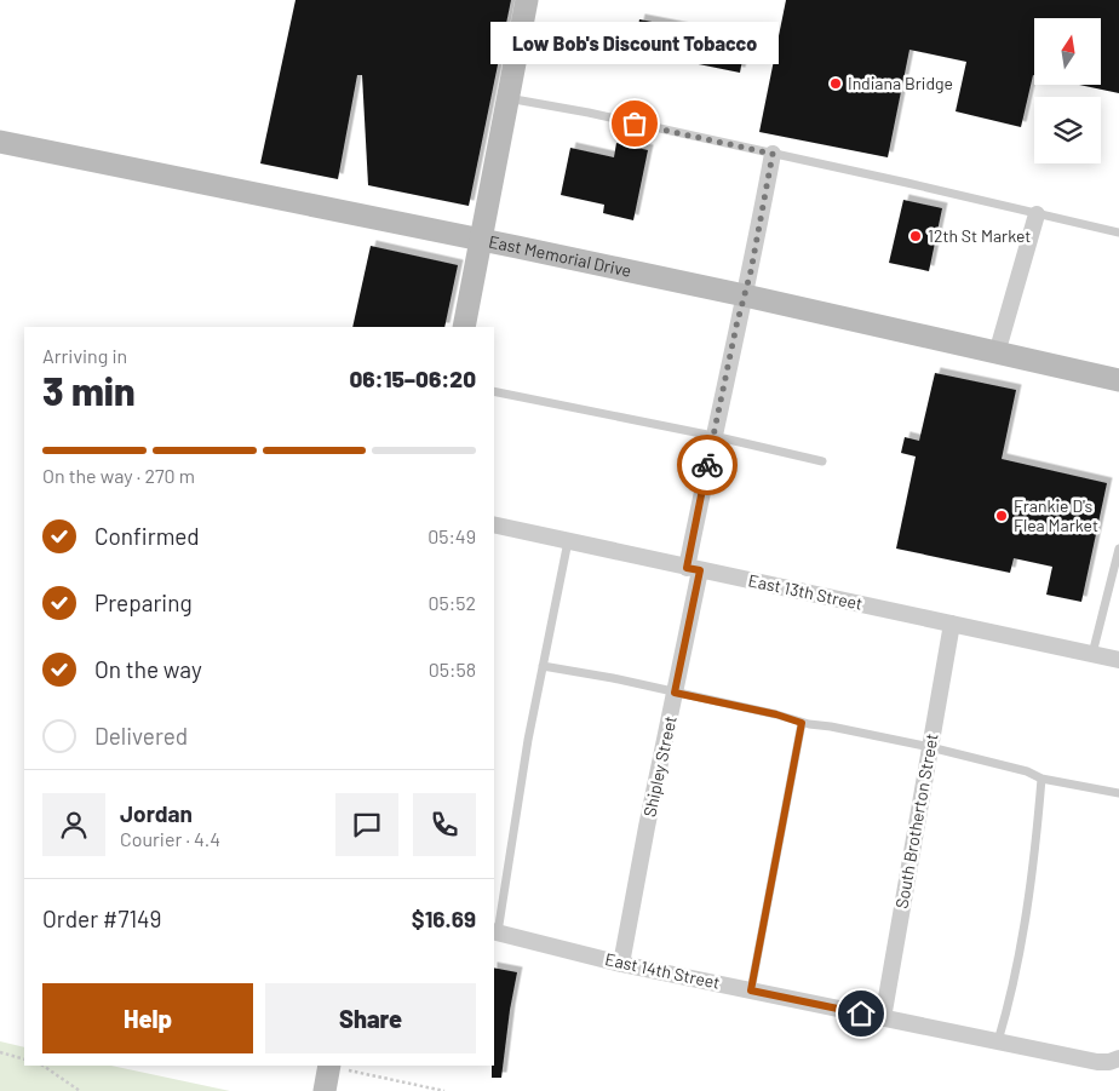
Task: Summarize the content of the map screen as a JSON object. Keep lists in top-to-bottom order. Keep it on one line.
{"streets":{"main road":["East Memorial Drive"],"street":["East 13th Street","Shipley Street","South Brotherton Street","East 14th Street"]},"crossings":[["East Memorial Drive","Shipley Street"],["East 13th Street","Shipley Street"],["East 13th Street","South Brotherton Street"],["Shipley Street","East 14th Street"],["South Brotherton Street","East 14th Street"]],"places":["Indiana Bridge","Low Bob's Discount Tobacco","12th St Market","Frankie D's Flea Market"],"north":"top","page":{"bubble":"Low Bob's Discount Tobacco","heading":["3 min","Arriving in","06:15–06:20"],"panel":["Jordan","Courier · 4.4","Order #7149","$16.69"],"bar":"On the way · 270 m","list":[["Confirmed","05:49"],["Preparing","05:52"],["On the way","05:58"],"Delivered"],"buttons":["Help","Share"]}}
